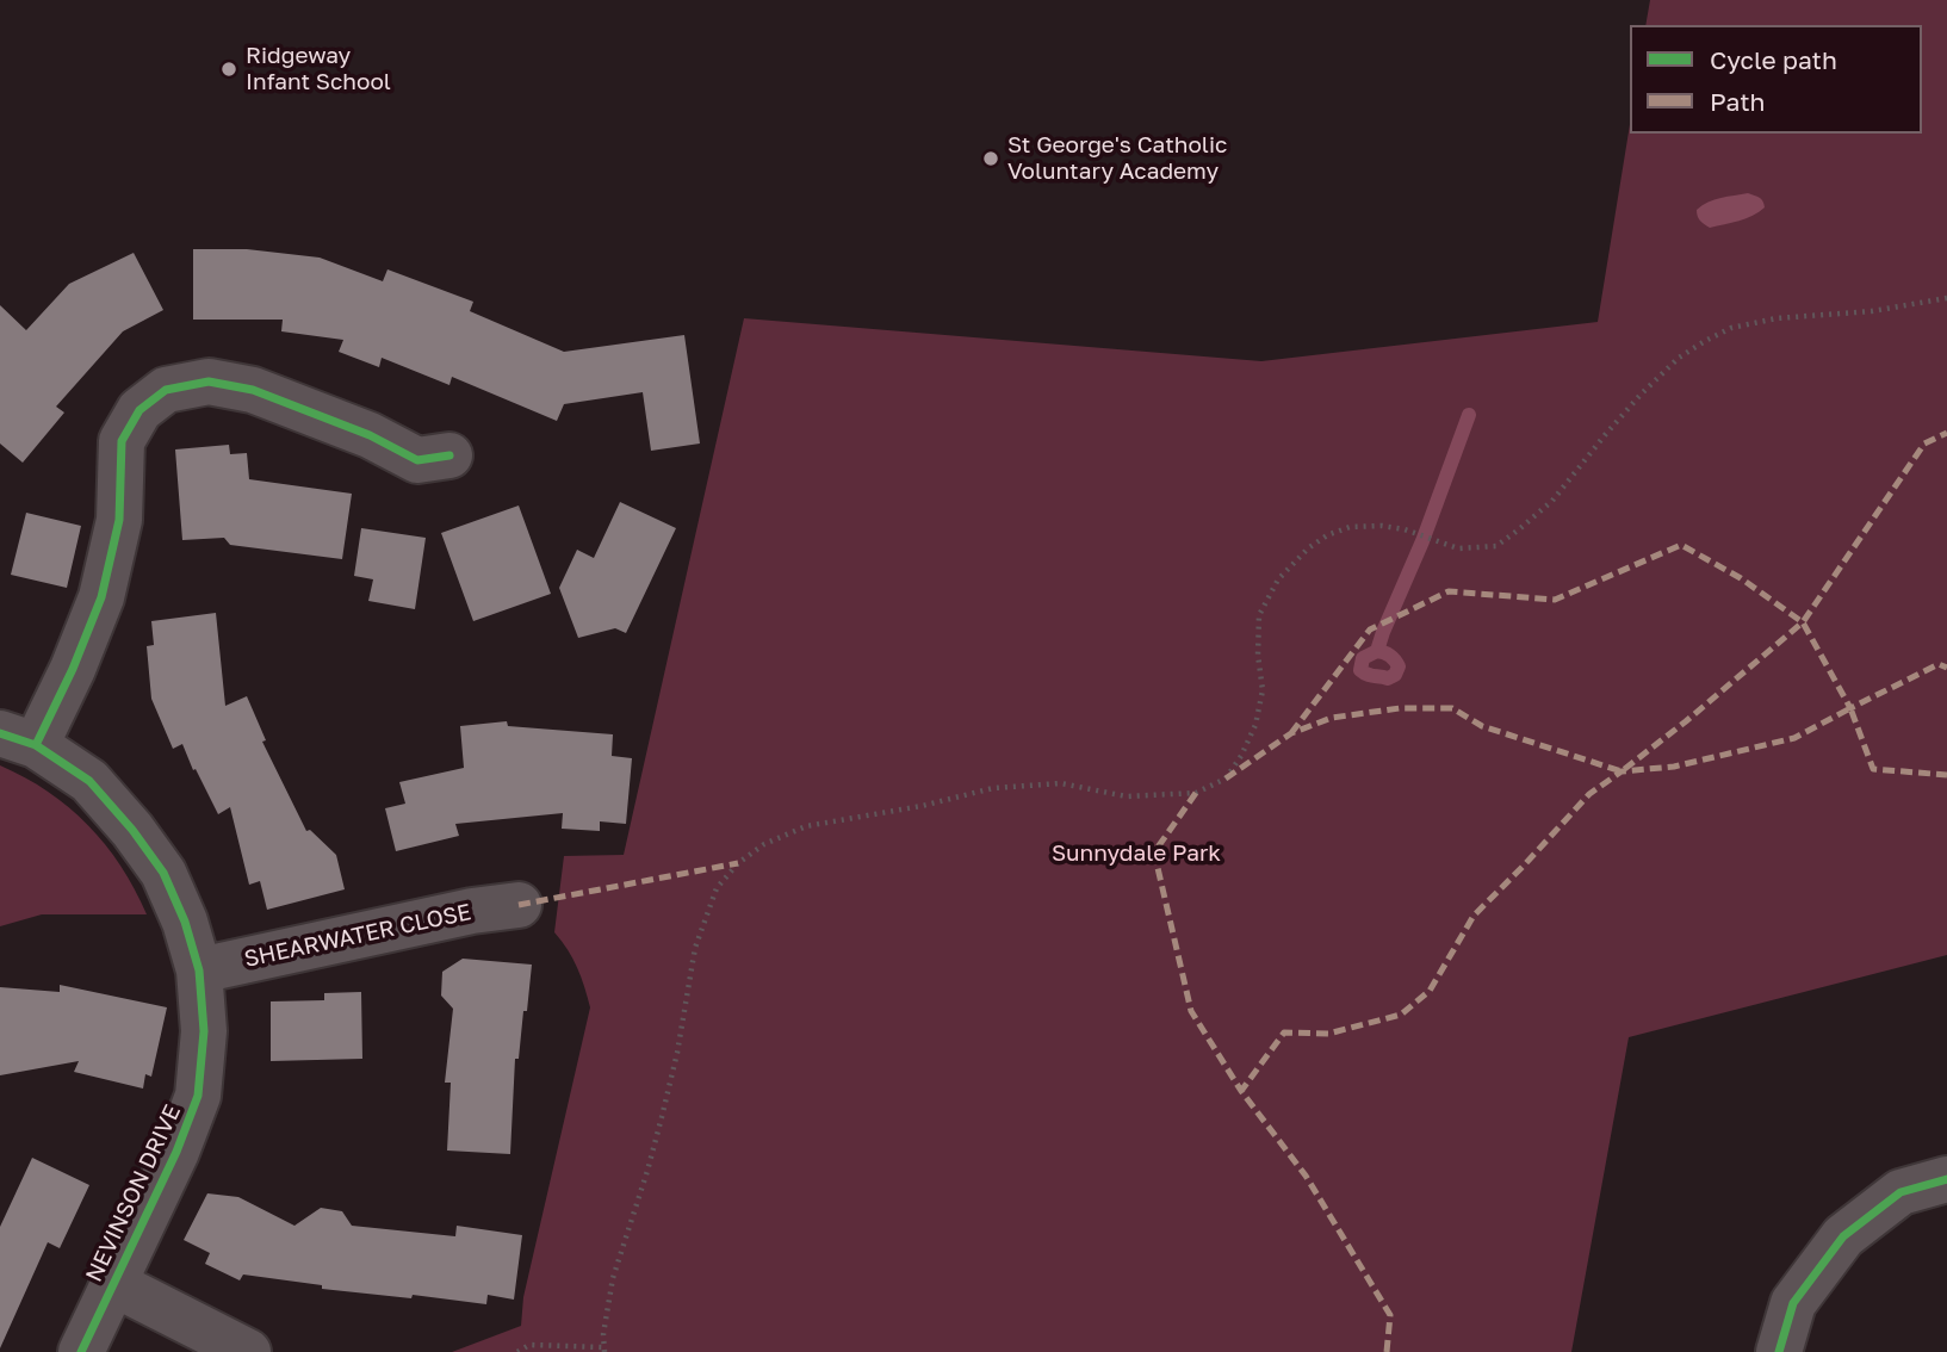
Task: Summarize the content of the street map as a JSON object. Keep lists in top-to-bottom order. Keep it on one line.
{"streets":{"street":["SHEARWATER CLOSE","NEVINSON DRIVE"]},"crossings":[["SHEARWATER CLOSE","NEVINSON DRIVE"]],"parks":["Sunnydale Park"],"places":["Ridgeway Infant School","St George's Catholic Voluntary Academy"],"legend":["Cycle path","Path"]}
